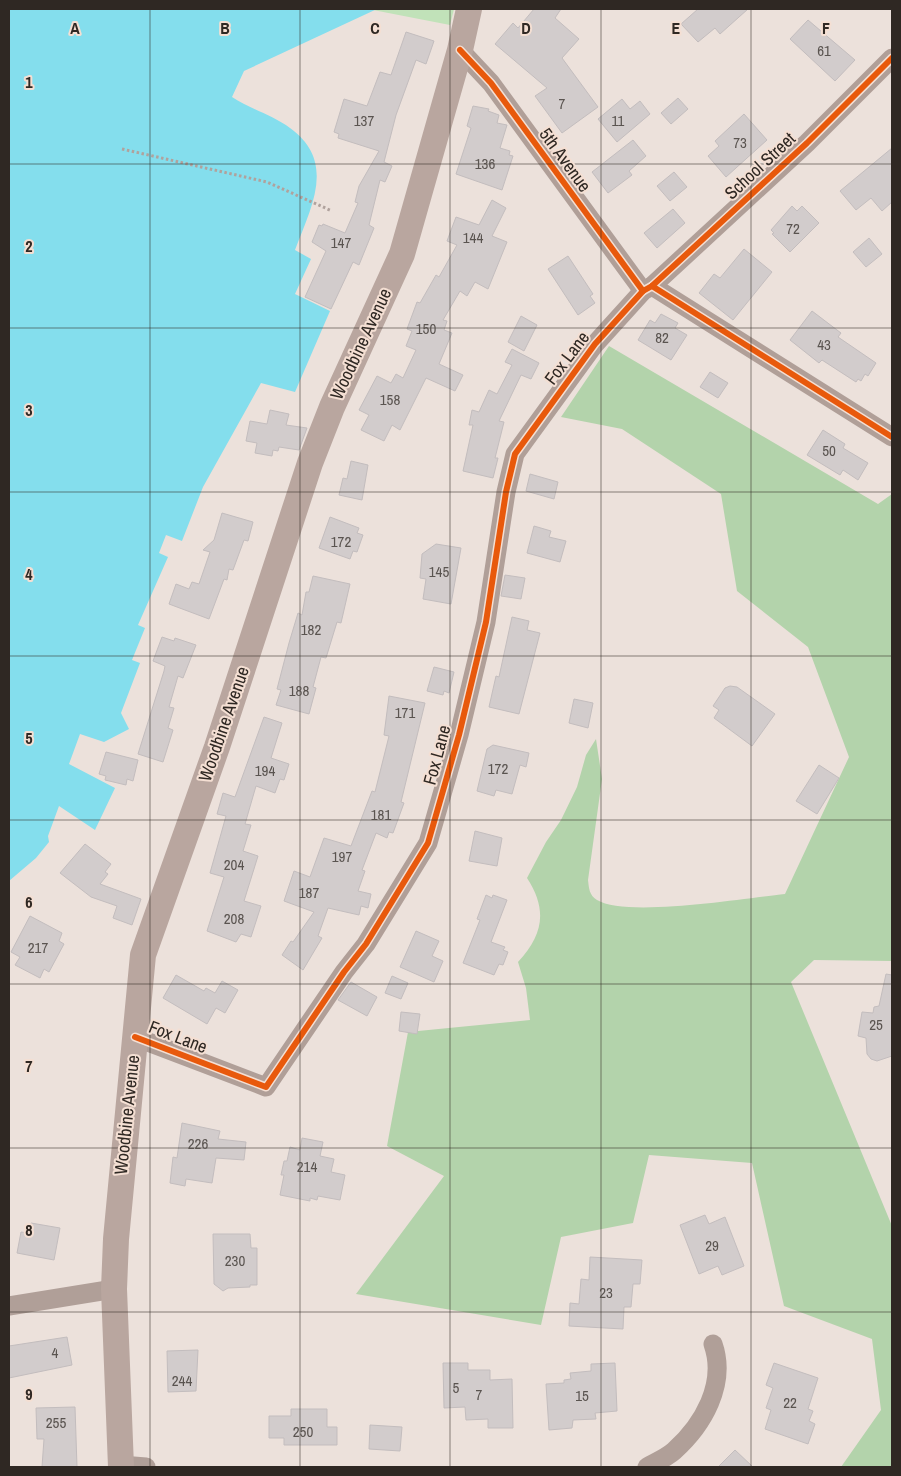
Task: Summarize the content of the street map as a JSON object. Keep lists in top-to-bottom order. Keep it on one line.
{"streets":{"main road":["Woodbine Avenue"],"street":["5th Avenue","School Street","Fox Lane"]},"crossings":[["5th Avenue","School Street"],["5th Avenue","Woodbine Avenue"],["5th Avenue","Fox Lane"],["School Street","Fox Lane"],["Woodbine Avenue","Fox Lane"]],"house_numbers":["61","7","137","11","73","136","72","144","147","150","82","43","158","50","172","145","182","188","171","172","194","181","197","204","187","208","217","25","226","214","29","230","23","4","244","5","7","15","22","255","250"],"grid":{"columns":["A","B","C","D","E","F"],"rows":["1","2","3","4","5","6","7","8","9"]}}
